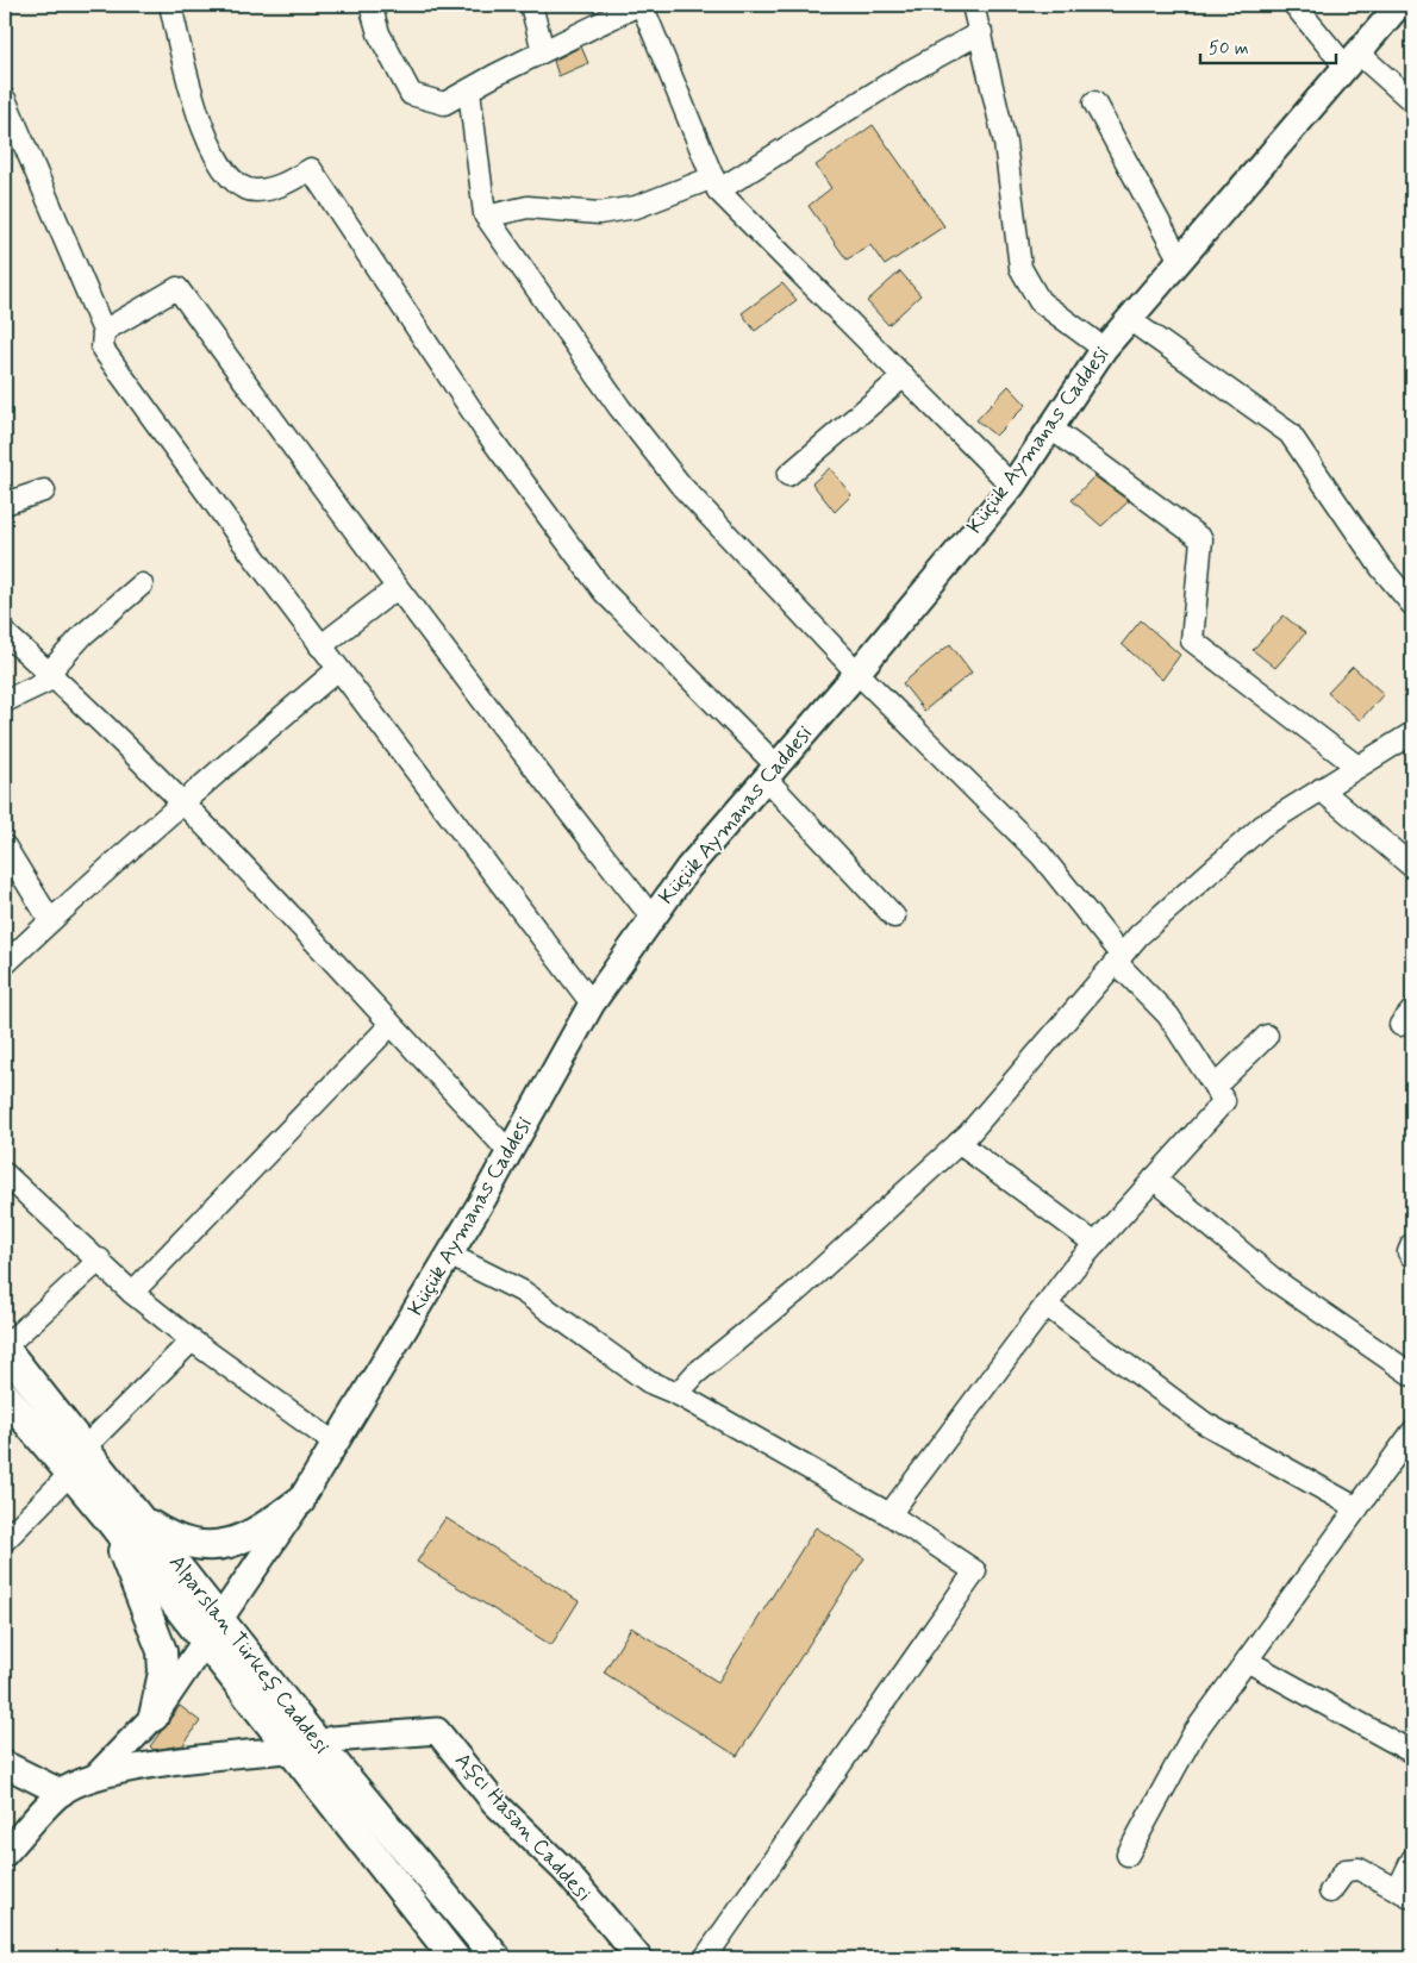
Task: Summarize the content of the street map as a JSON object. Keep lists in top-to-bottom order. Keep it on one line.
{"streets":{"main road":["Alparslan Türkeş Caddesi"],"street":["Küçük Aymanas Caddesi","Aşcı Hasan Caddesi"]},"crossings":[["Küçük Aymanas Caddesi","Alparslan Türkeş Caddesi"],["Alparslan Türkeş Caddesi","Aşcı Hasan Caddesi"]],"scale_bar":"50 m"}
